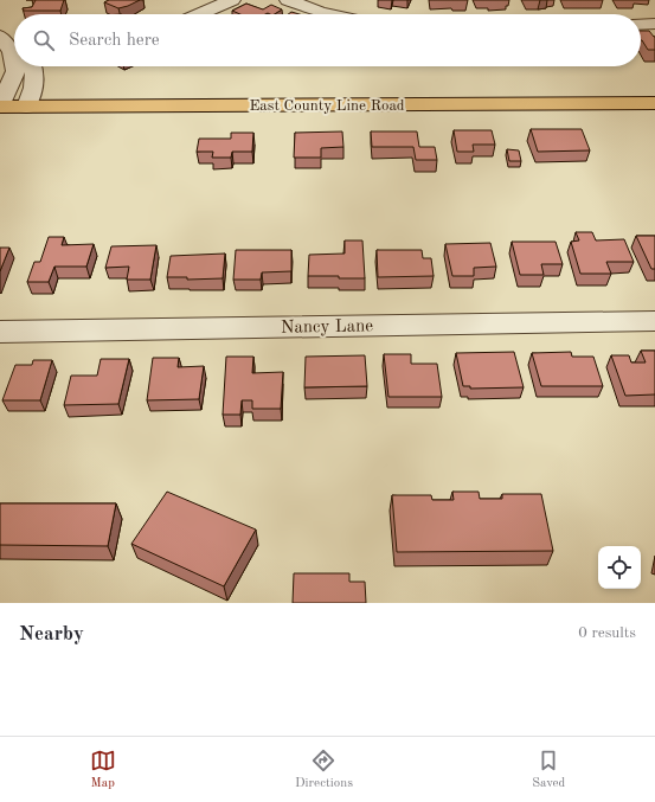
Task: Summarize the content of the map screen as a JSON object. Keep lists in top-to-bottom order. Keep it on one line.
{"streets":{"main road":["East County Line Road"],"street":["Nancy Lane"]},"page":{"search":"Search here","heading":["Nearby","0 results"],"nav":["Map","Directions","Saved"]}}
